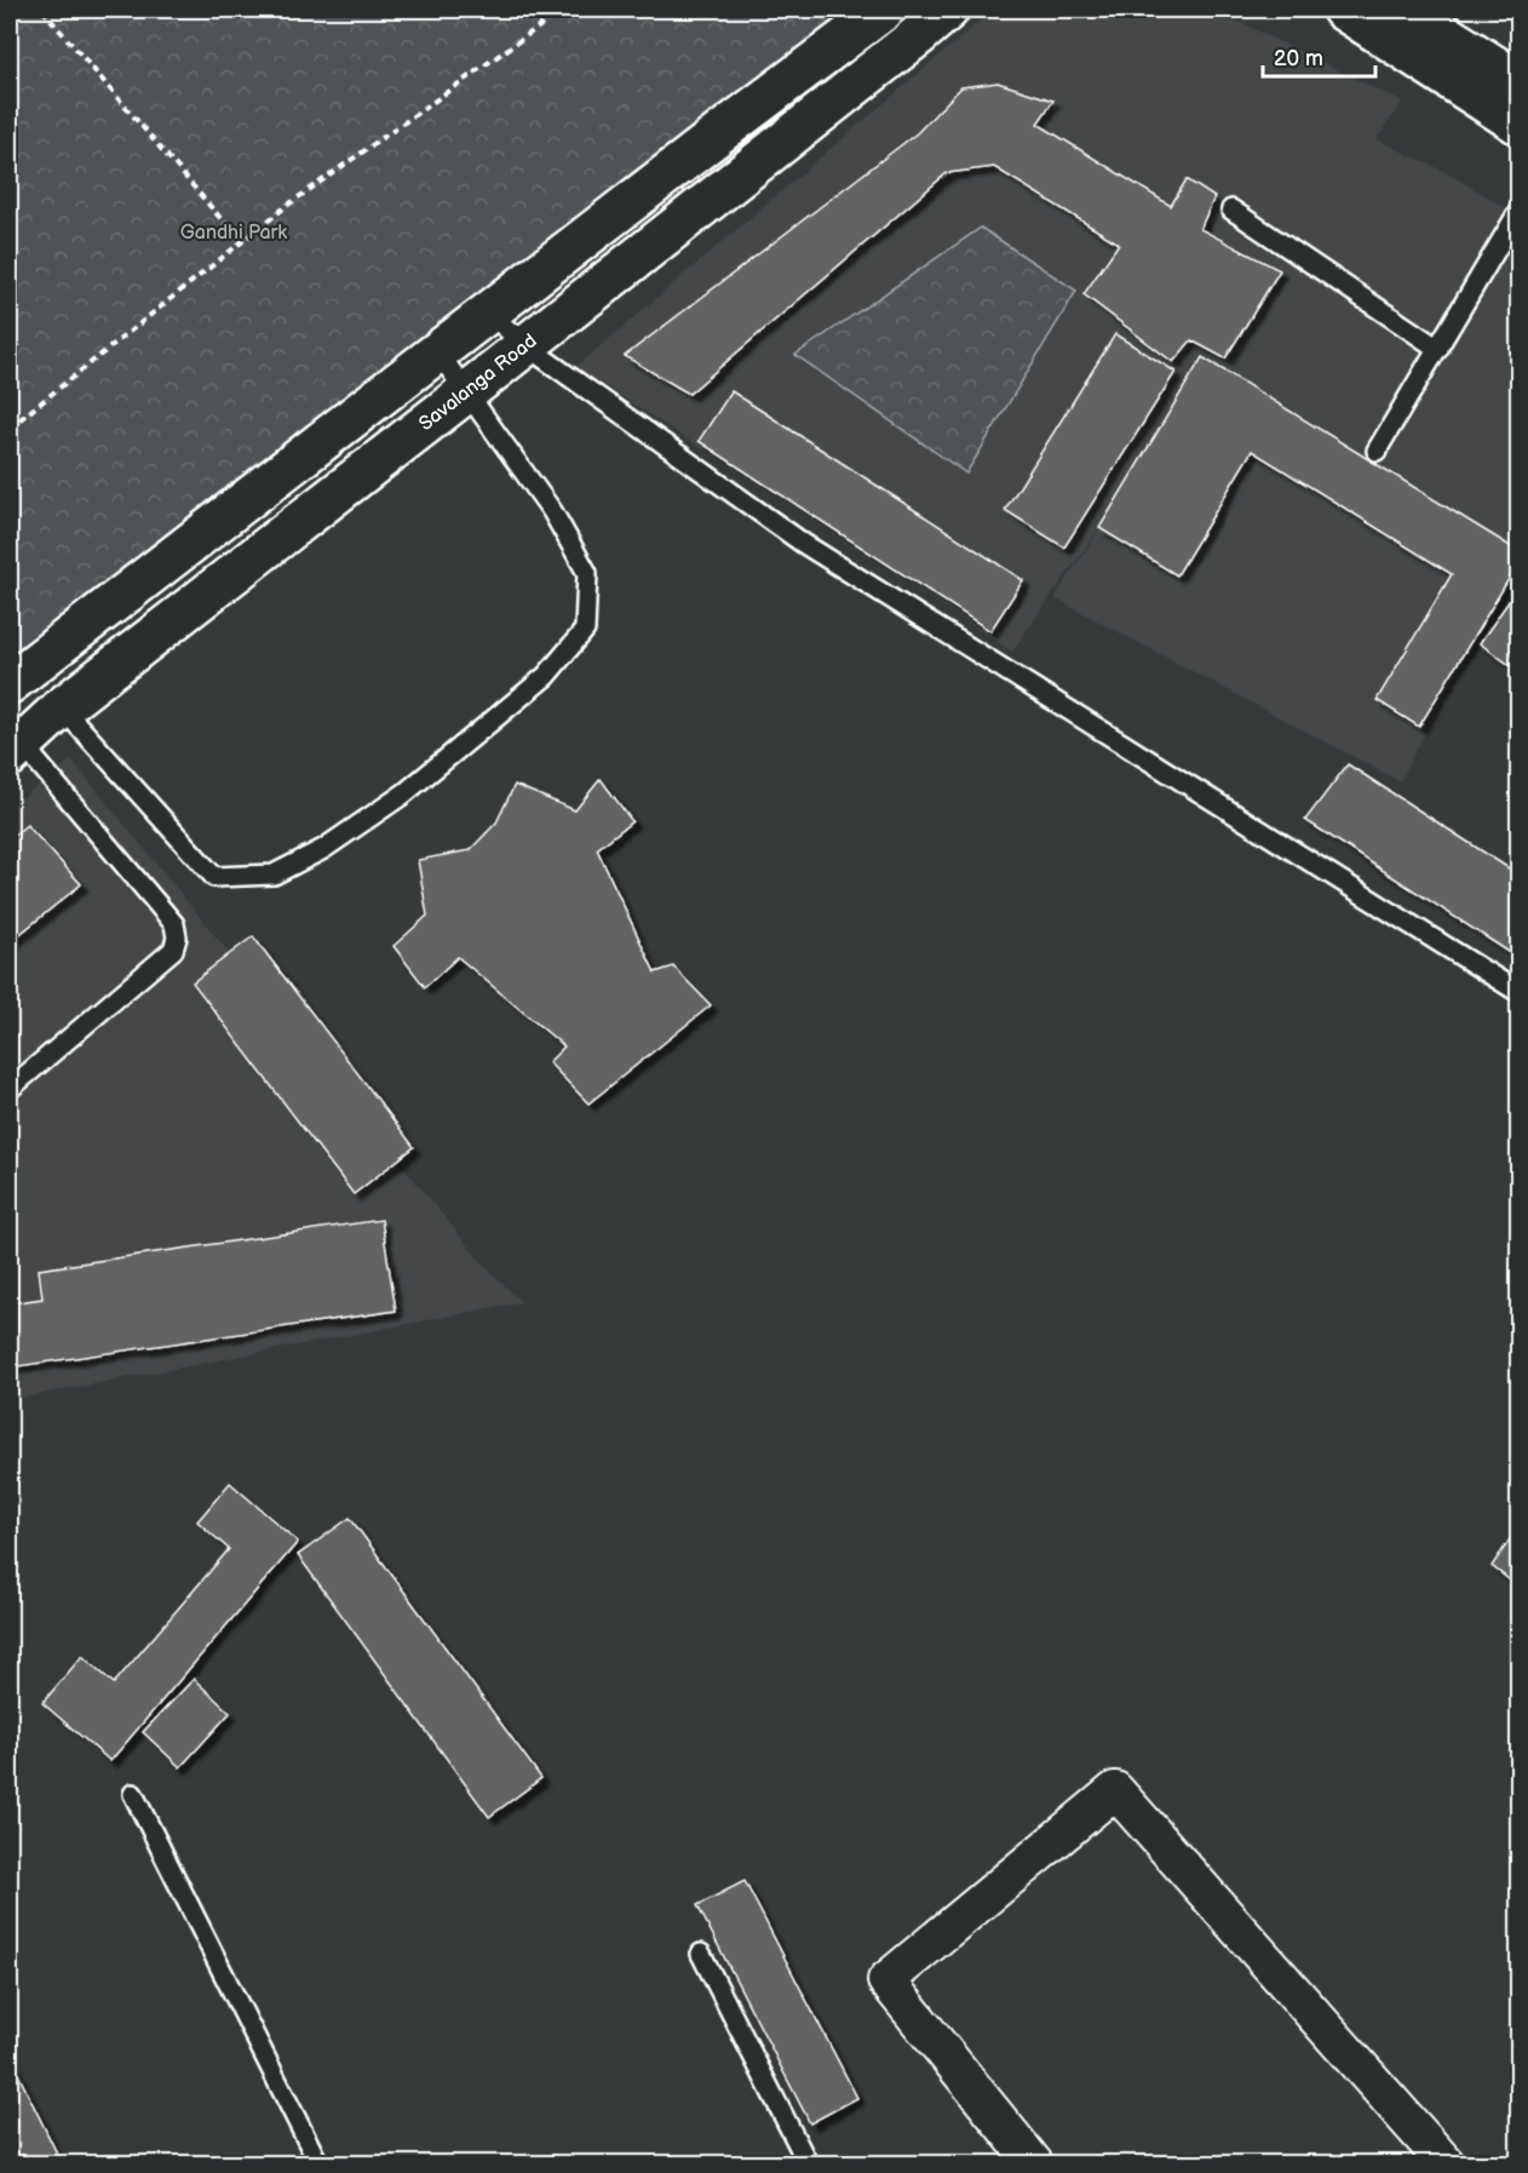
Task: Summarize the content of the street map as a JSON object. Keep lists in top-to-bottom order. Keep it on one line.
{"streets":{"main road":["Savalanga Road"]},"parks":["Gandhi Park"],"scale_bar":"20 m"}
